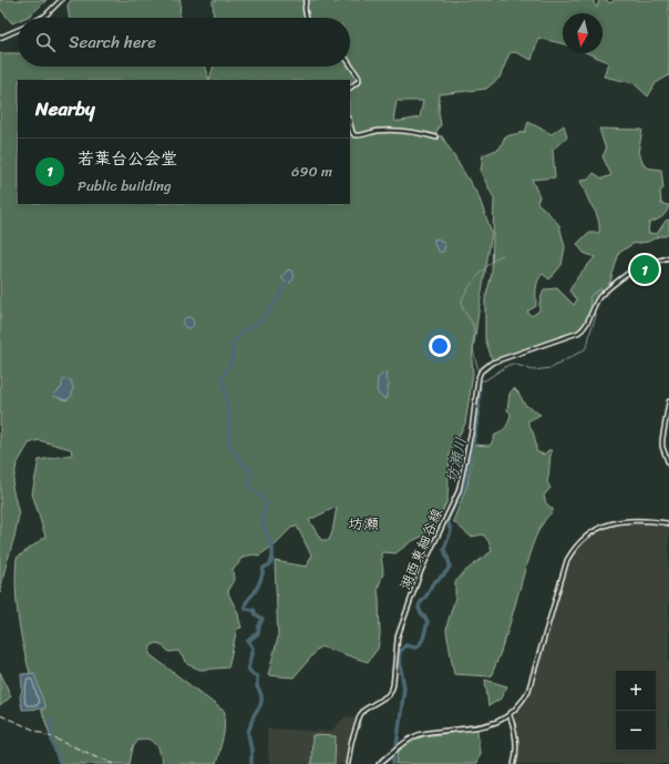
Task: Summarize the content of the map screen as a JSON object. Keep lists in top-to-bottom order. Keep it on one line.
{"streets":{"street":["湖西東細谷線"]},"districts":["坊瀬"],"water":["坊瀬川"],"north":"bottom","page":{"search":"Search here","heading":"Nearby","list":[{"mark":"1","name":"若葉台公会堂","note":"Public building","value":"690 m"}],"pins":"1","map_buttons":["+","−"]}}
